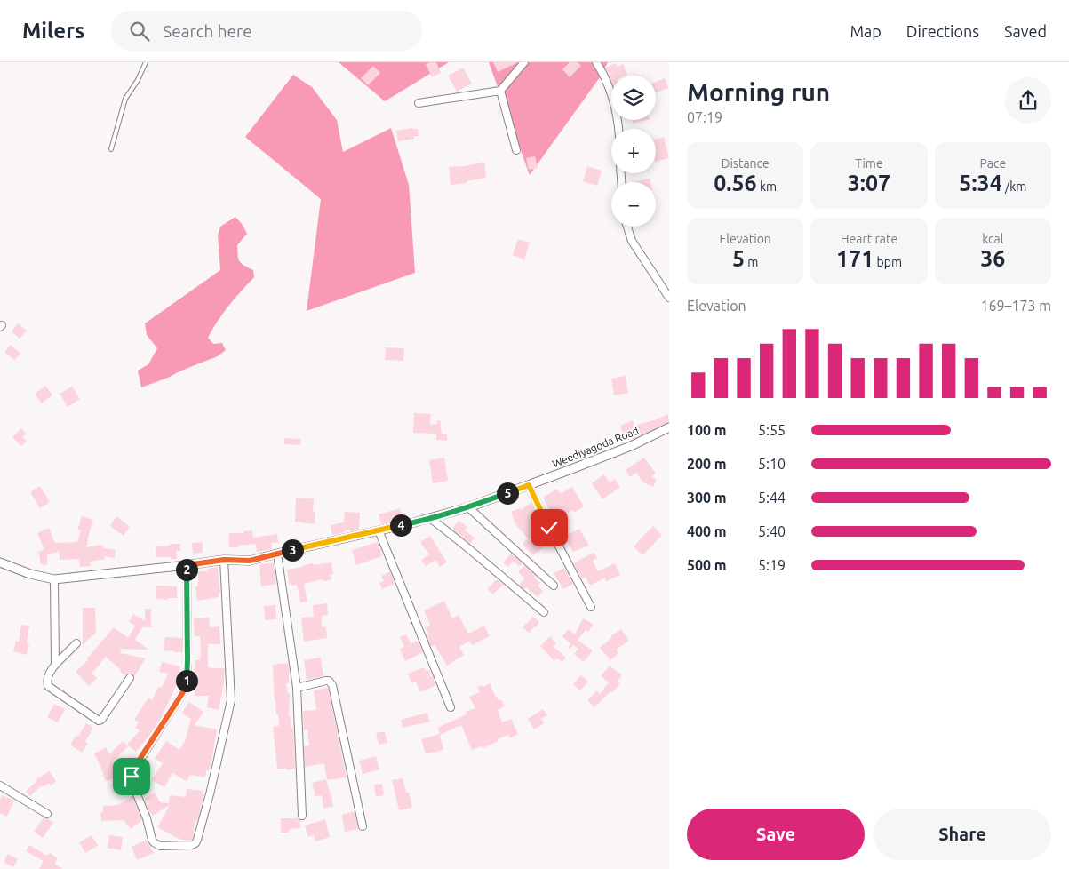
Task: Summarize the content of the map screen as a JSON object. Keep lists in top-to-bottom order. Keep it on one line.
{"streets":{"street":["Weediyagoda Road"]},"page":{"header":"Milers","search":"Search here","nav":["Map","Directions","Saved"],"heading":["Morning run","07:19"],"map_buttons":["+","−"],"stats":[["Distance","0.56 km"],["Time","3:07"],["Pace","5:34 /km"],["Elevation","5 m"],["Heart rate","171 bpm"],["kcal","36"]],"chart":["Elevation","169–173 m"],"list":[{"name":"100 m","note":"5:55"},{"name":"200 m","note":"5:10"},{"name":"300 m","note":"5:44"},{"name":"400 m","note":"5:40"},{"name":"500 m","note":"5:19"}],"pins":["5","4","3","2","1"],"buttons":["Save","Share"]}}
